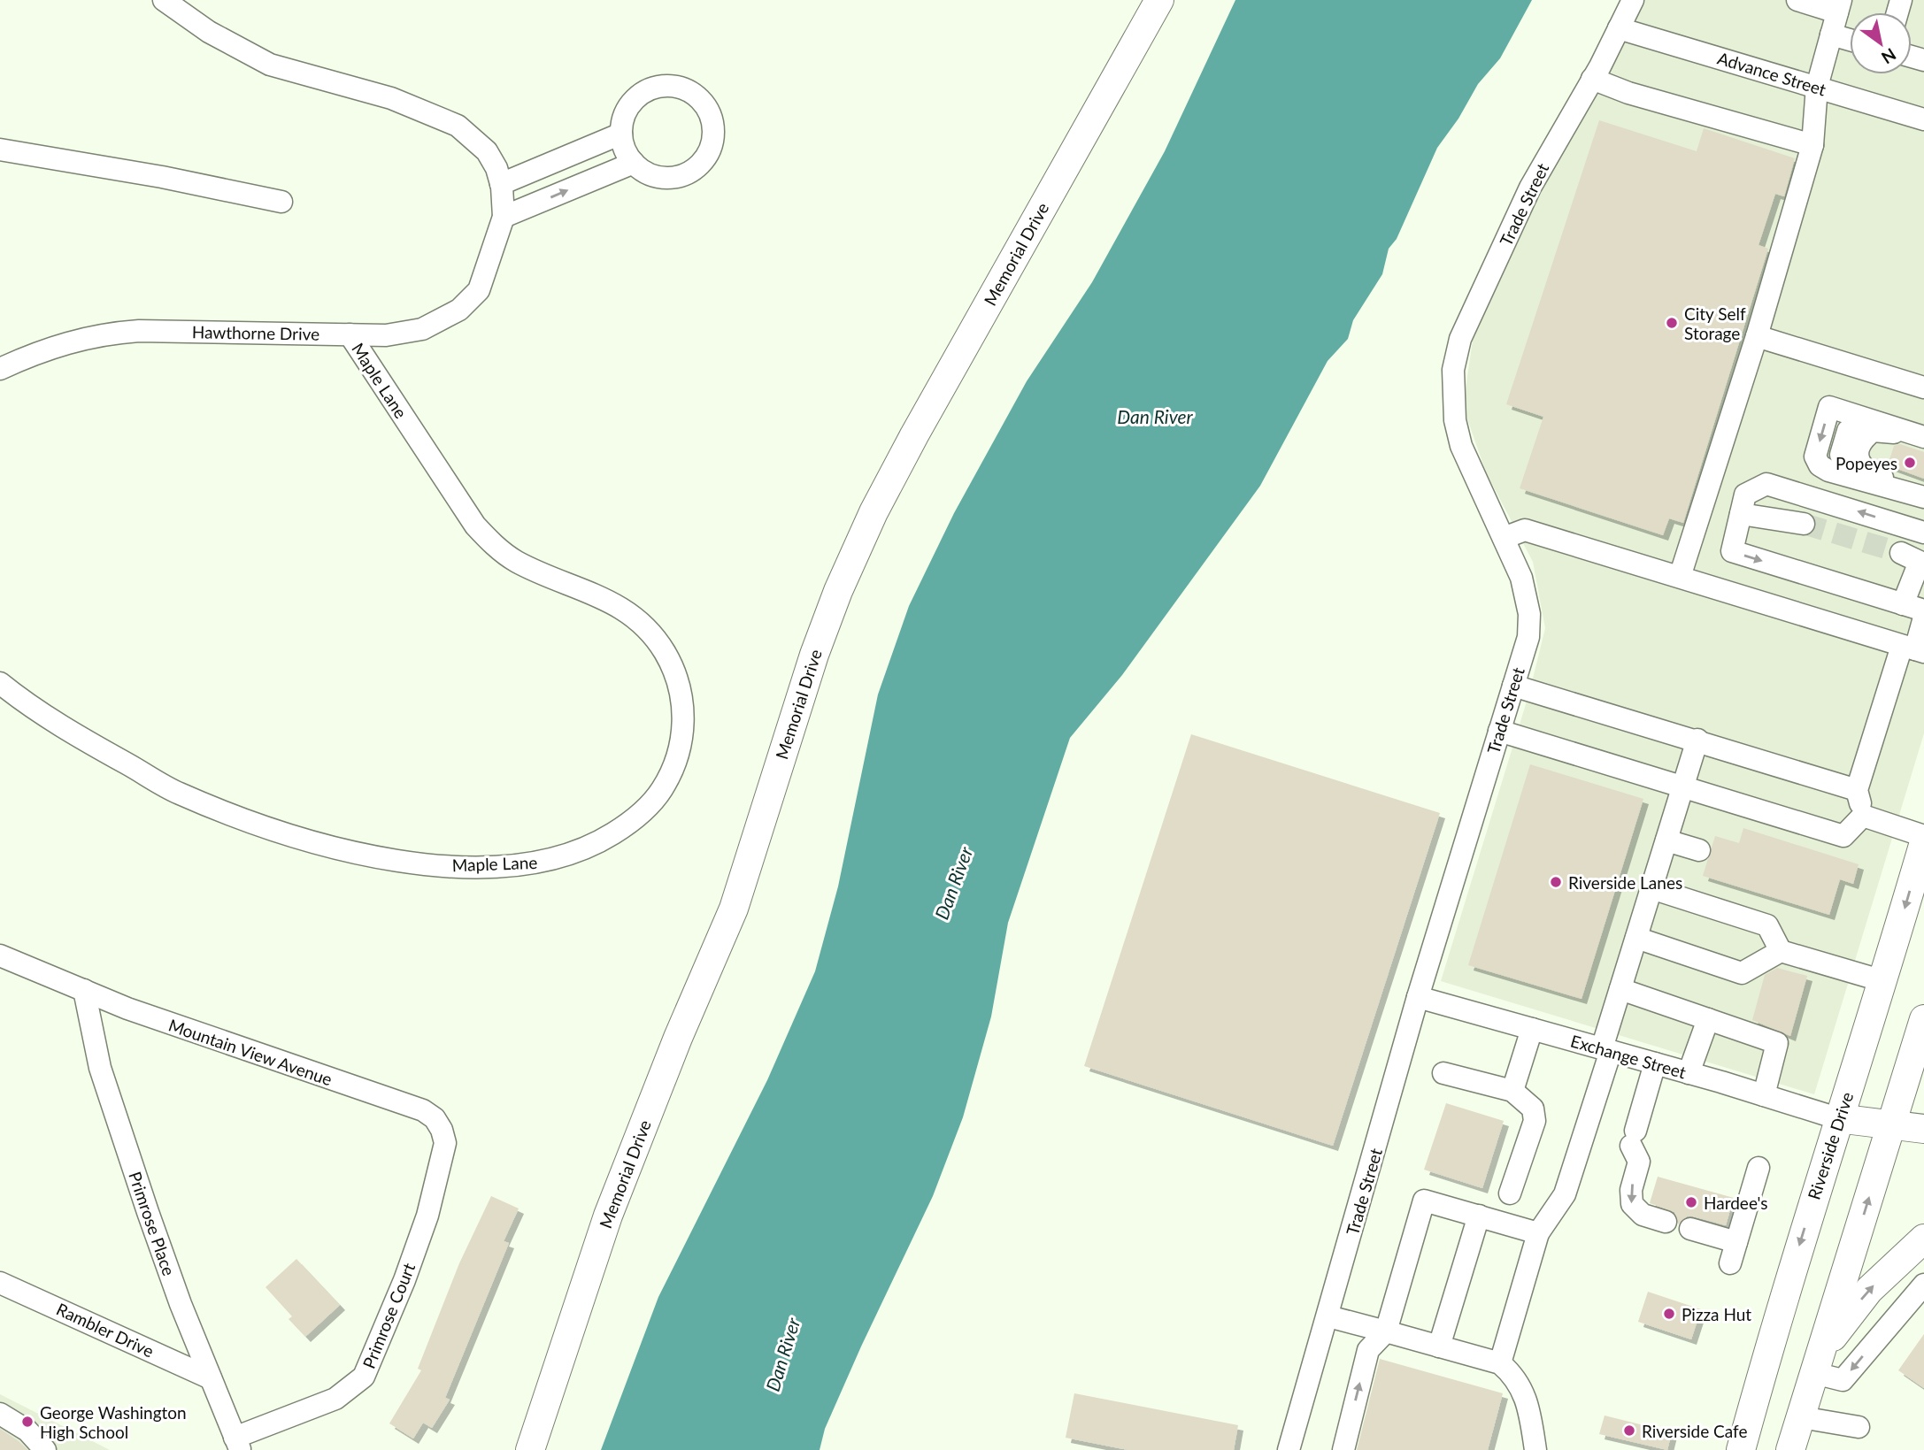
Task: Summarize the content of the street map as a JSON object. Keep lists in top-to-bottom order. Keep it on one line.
{"streets":{"main road":["Memorial Drive","Riverside Drive"],"street":["Advance Street","Trade Street","Hawthorne Drive","Maple Lane","Mountain View Avenue","Exchange Street","Primrose Place","Primrose Court","Rambler Drive"]},"crossings":[["Advance Street","Trade Street"],["Trade Street","Exchange Street"],["Hawthorne Drive","Maple Lane"],["Mountain View Avenue","Primrose Place"],["Mountain View Avenue","Primrose Court"],["Exchange Street","Riverside Drive"],["Primrose Place","Primrose Court"],["Primrose Place","Rambler Drive"]],"water":["Dan River"],"places":["City Self Storage","Popeyes","Riverside Lanes","Hardee's","Pizza Hut","George Washington High School","Riverside Cafe"],"north":"bottom right"}
